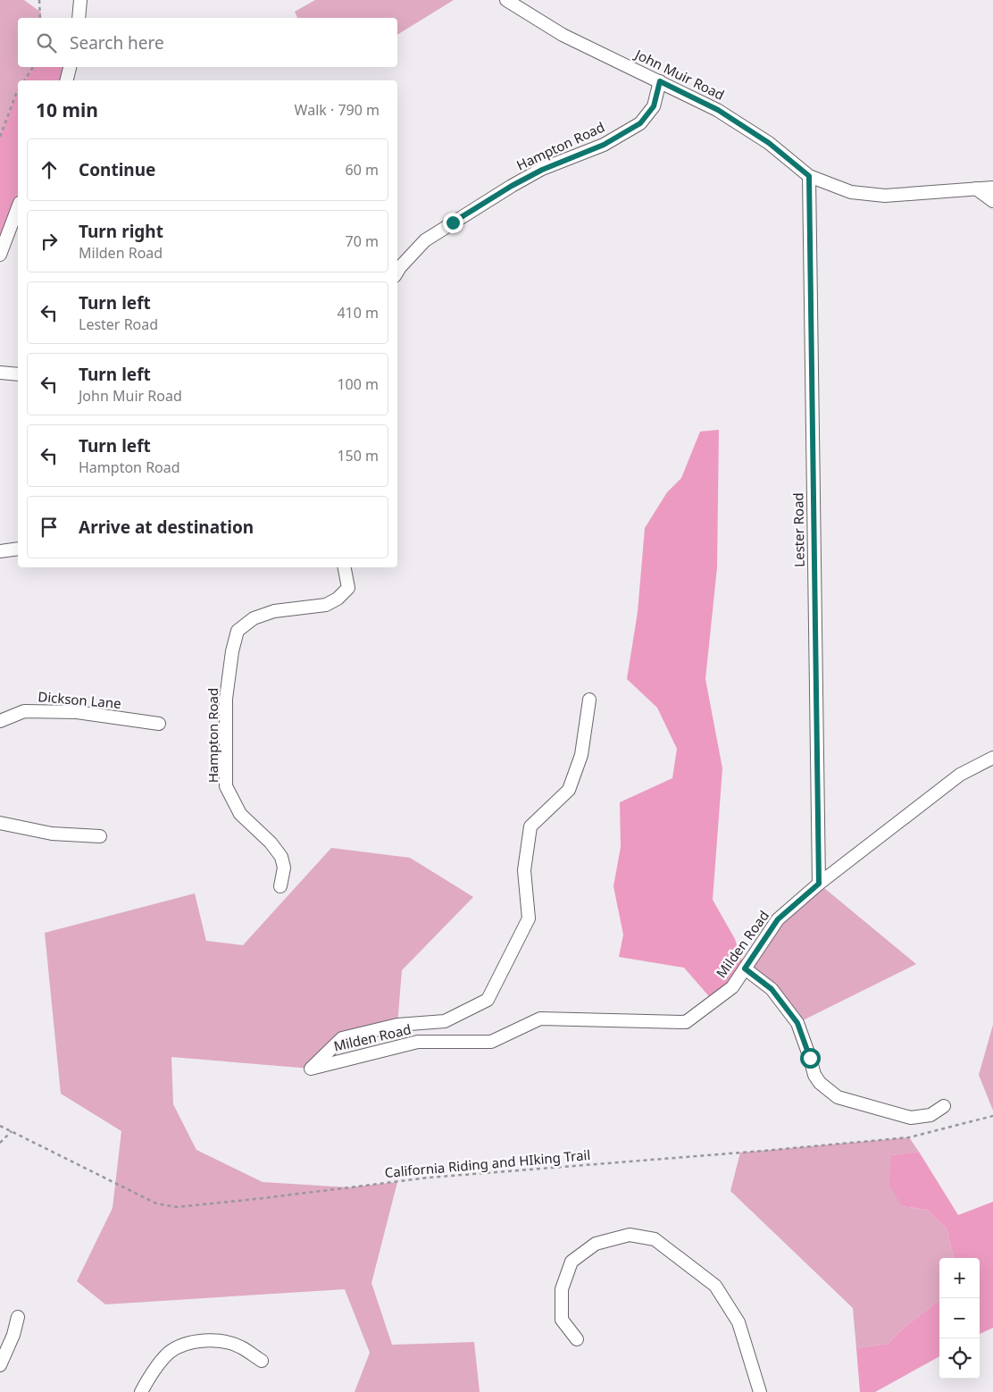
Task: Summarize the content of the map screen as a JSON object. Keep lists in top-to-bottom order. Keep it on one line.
{"streets":{"street":["John Muir Road","Hampton Road","Lester Road","Dickson Lane","Milden Road"],"path":["California Riding and HIking Trail"]},"crossings":[["John Muir Road","Hampton Road"],["John Muir Road","Lester Road"],["Lester Road","Milden Road"]],"page":{"search":"Search here","heading":["10 min","Walk · 790 m"],"list":[["Continue","60 m"],["Turn right","Milden Road","70 m"],["Turn left","Lester Road","410 m"],["Turn left","John Muir Road","100 m"],["Turn left","Hampton Road","150 m"],"Arrive at destination"],"map_buttons":["+","−"]}}
